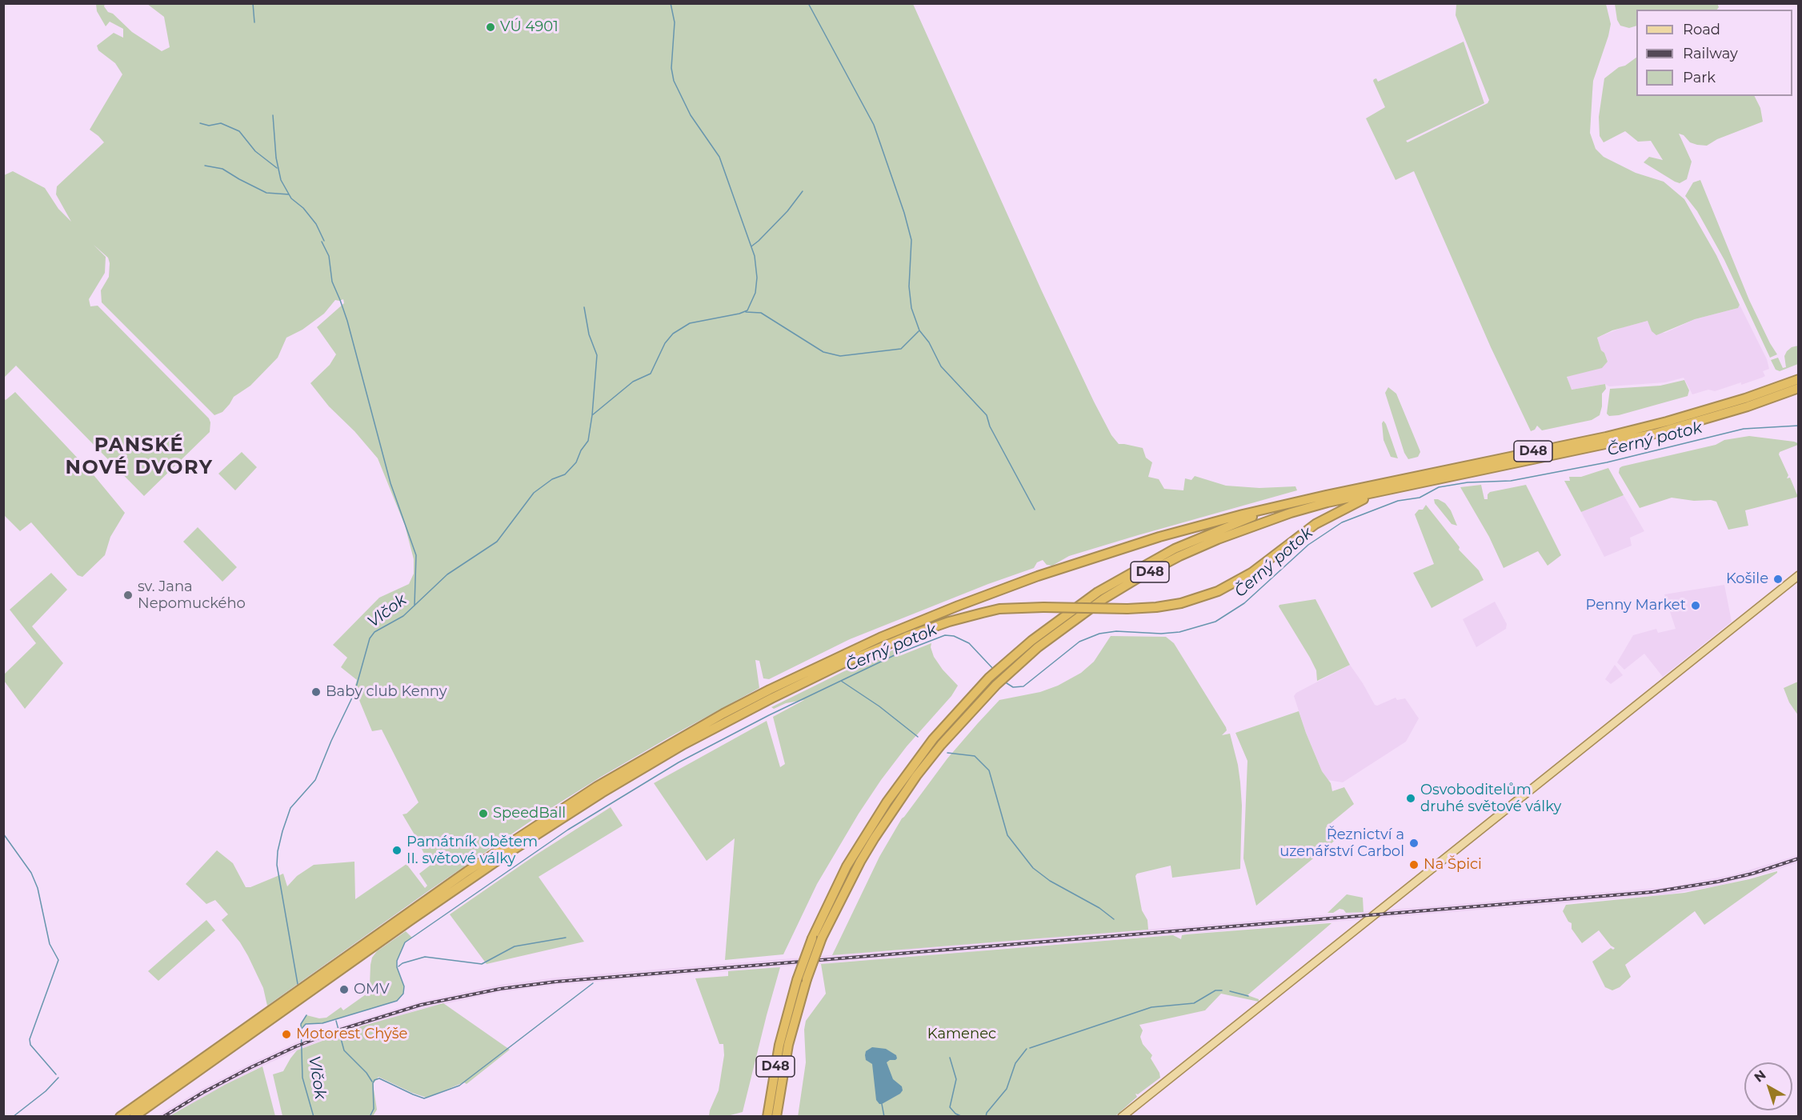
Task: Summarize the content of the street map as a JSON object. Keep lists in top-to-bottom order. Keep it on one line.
{"streets":{"highway":["D48"]},"districts":["PANSKÉ NOVÉ DVORY"],"water":["Černý potok","Vlčok"],"parks":["Kamenec"],"places":["VÚ 4901","Košile","sv. Jana Nepomuckého","Penny Market","Baby club Kenny","Osvoboditelům druhé světové války","SpeedBall","Řeznictví a uzenářství Carbol","Památník obětem II. světové války","Na Špici","OMV","Motorest Chýše"],"legend":["Road","Railway","Park"],"north":"top left"}
